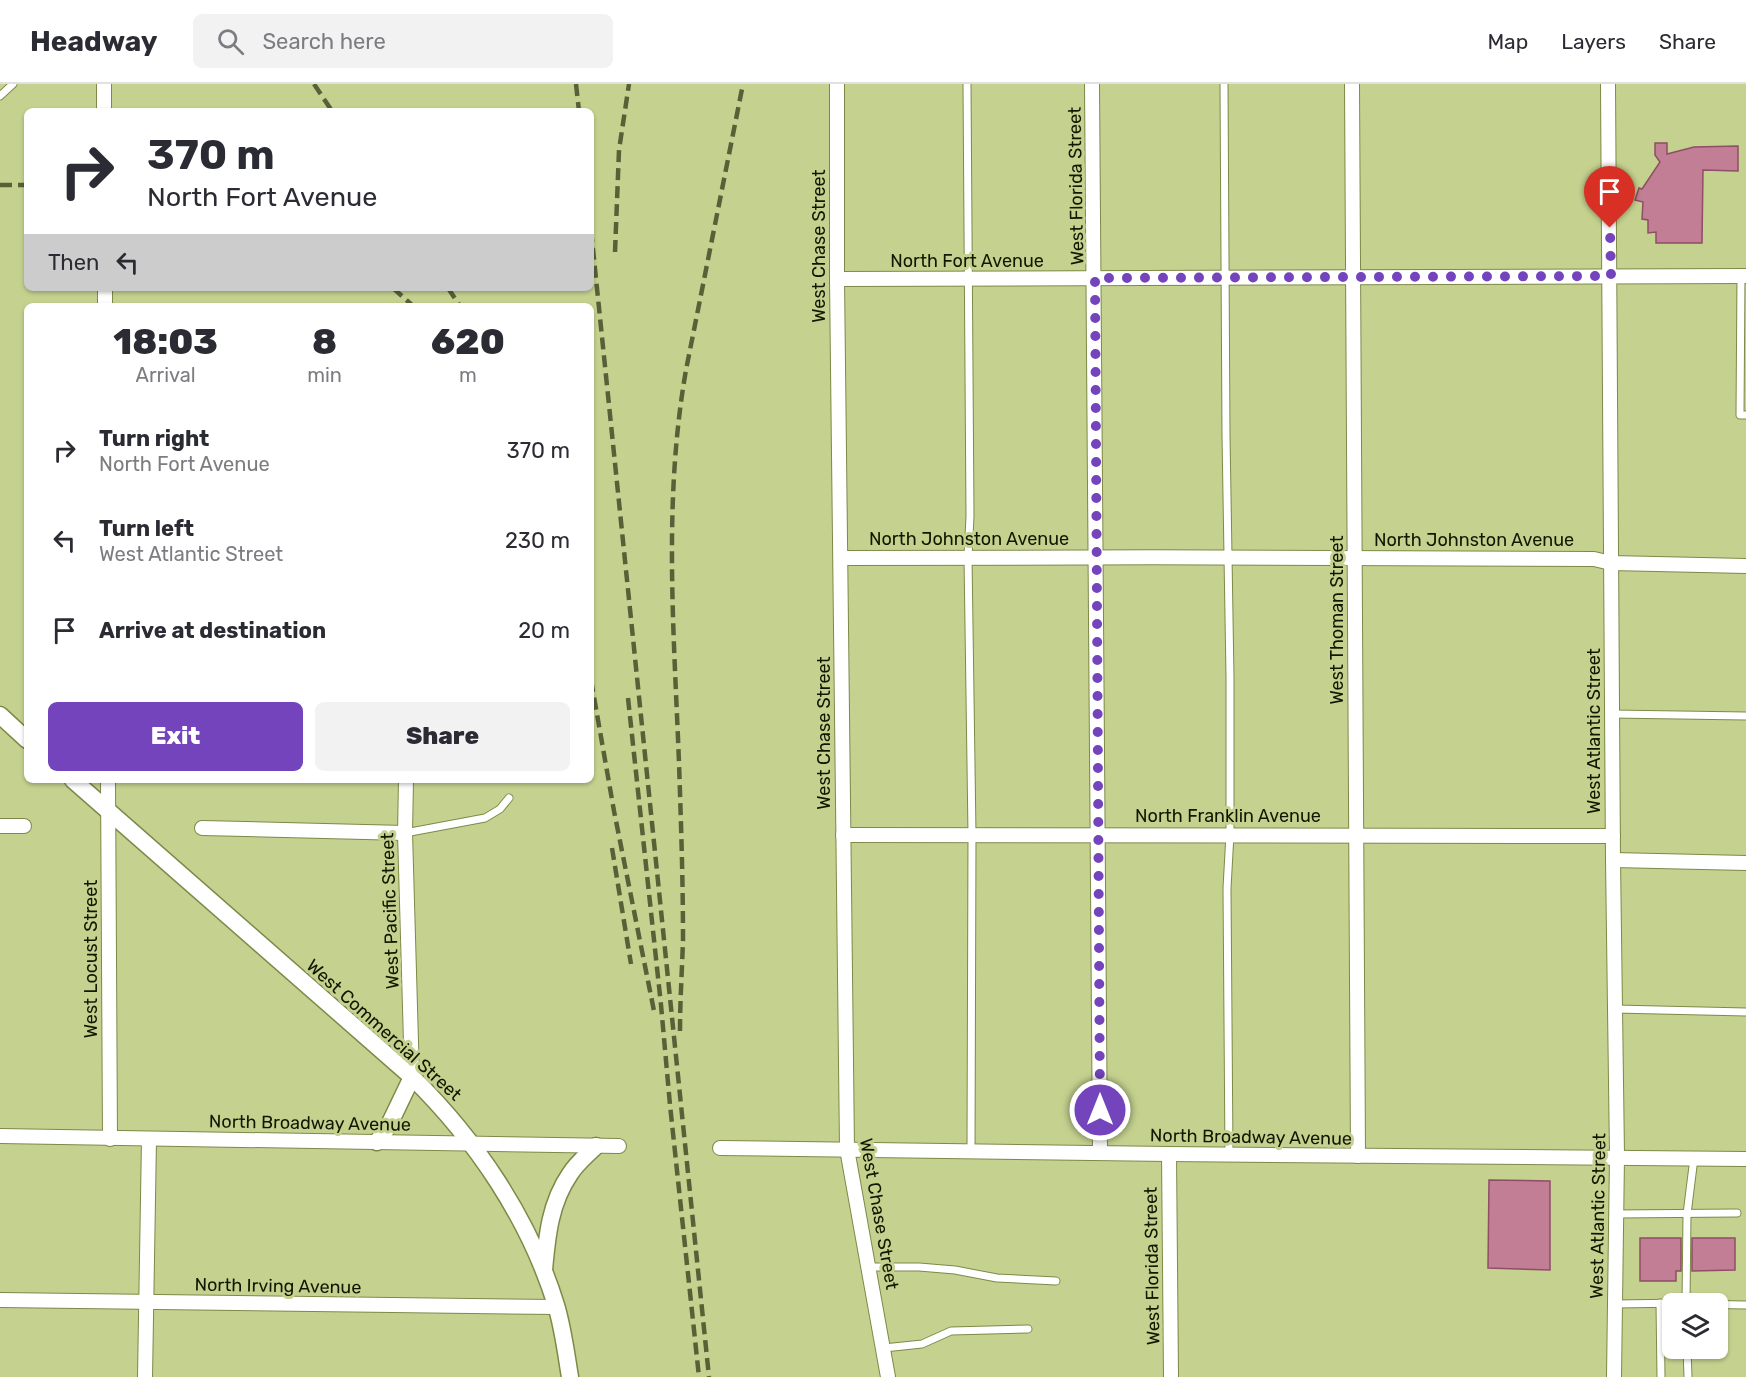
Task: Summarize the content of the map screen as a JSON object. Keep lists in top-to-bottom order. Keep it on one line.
{"streets":{"street":["West Florida Street","West Chase Street","North Fort Avenue","North Johnston Avenue","West Thoman Street","West Atlantic Street","North Franklin Avenue","West Pacific Street","West Locust Street","West Commercial Street","North Broadway Avenue","North Irving Avenue"]},"crossings":[["West Florida Street","North Fort Avenue"],["West Florida Street","North Johnston Avenue"],["West Florida Street","North Franklin Avenue"],["West Florida Street","North Broadway Avenue"],["West Chase Street","North Fort Avenue"],["West Chase Street","North Johnston Avenue"],["West Chase Street","North Franklin Avenue"],["West Chase Street","North Broadway Avenue"],["North Fort Avenue","West Thoman Street"],["North Fort Avenue","West Atlantic Street"],["North Johnston Avenue","West Thoman Street"],["North Johnston Avenue","West Atlantic Street"],["West Thoman Street","North Franklin Avenue"],["West Thoman Street","North Broadway Avenue"],["West Atlantic Street","North Franklin Avenue"],["West Atlantic Street","North Broadway Avenue"],["West Pacific Street","West Commercial Street"],["West Locust Street","West Commercial Street"],["West Locust Street","North Broadway Avenue"],["West Commercial Street","North Broadway Avenue"],["West Commercial Street","North Irving Avenue"]],"page":{"header":"Headway","search":"Search here","nav":["Map","Layers","Share"],"turn":["370 m","North Fort Avenue"],"then":"Then","eta":["18:03","Arrival","8","min","620","m"],"list":[{"name":"Turn right","note":"North Fort Avenue","value":"370 m"},{"name":"Turn left","note":"West Atlantic Street","value":"230 m"},{"name":"Arrive at destination","value":"20 m"}],"buttons":["Exit","Share"]}}
